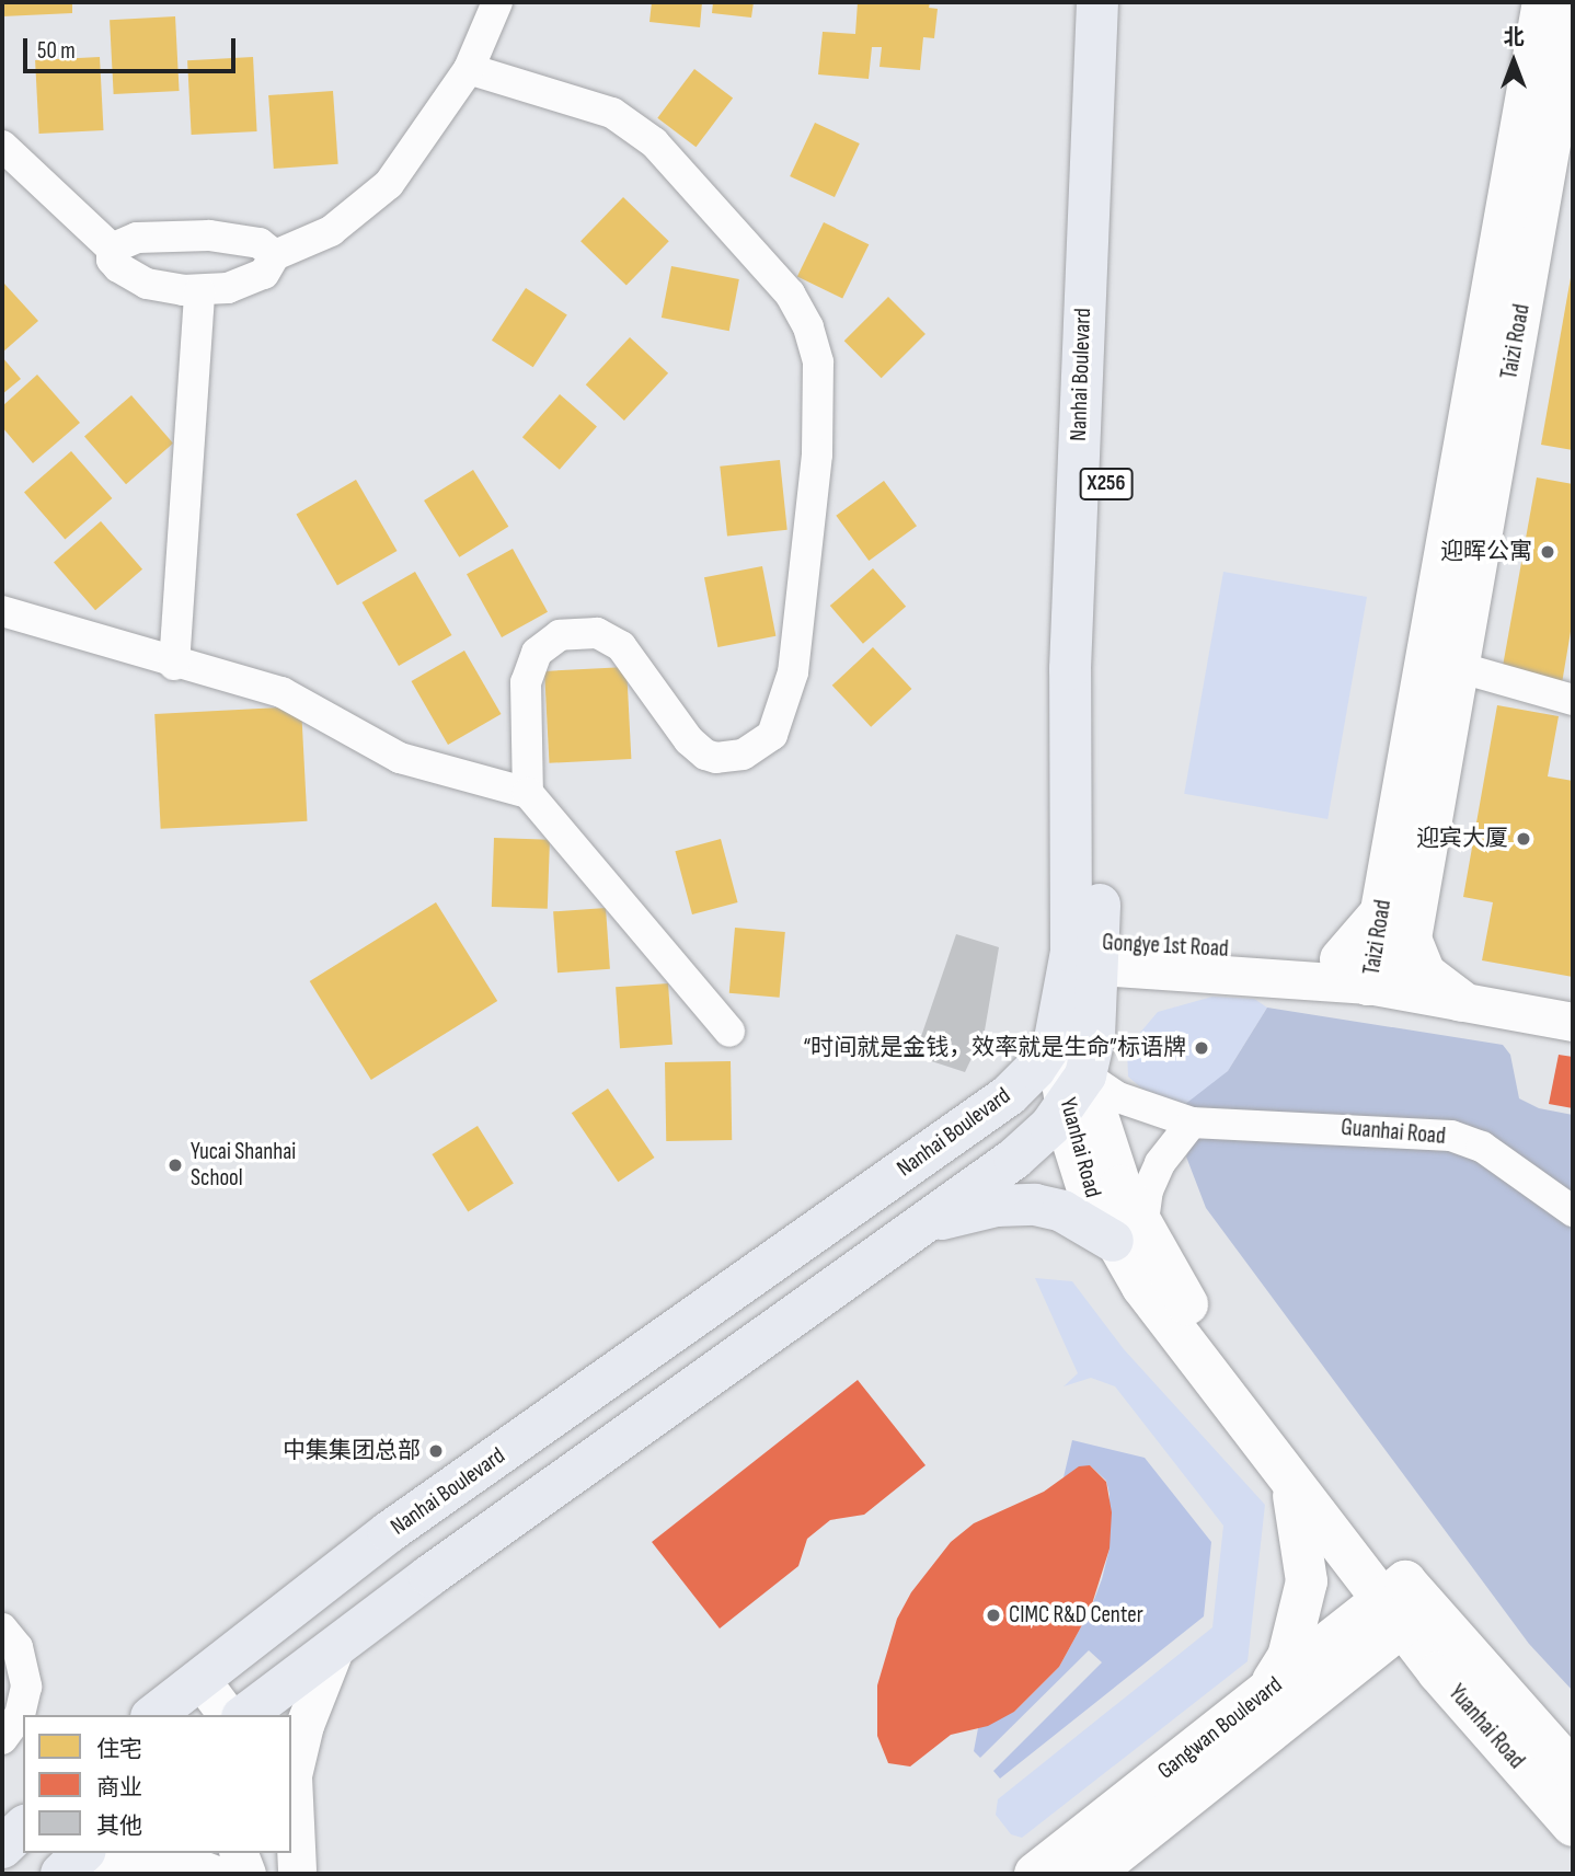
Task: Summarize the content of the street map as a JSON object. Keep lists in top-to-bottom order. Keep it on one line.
{"streets":{"main road":["Taizi Road","Nanhai Boulevard","X256","Yuanhai Road","Gangwan Boulevard"],"street":["Gongye 1st Road","Guanhai Road"]},"crossings":[["Nanhai Boulevard","Gongye 1st Road"],["Nanhai Boulevard","Guanhai Road"],["Nanhai Boulevard","Yuanhai Road"],["Guanhai Road","Yuanhai Road"],["Yuanhai Road","Gangwan Boulevard"]],"places":["迎晖公寓","迎宾大厦","“时间就是金钱，效率就是生命”标语牌","Yucai Shanhai School","中集集团总部","CIMC R&D Center"],"legend":["住宅","商业","其他"],"scale_bar":"50 m","north":"top"}
